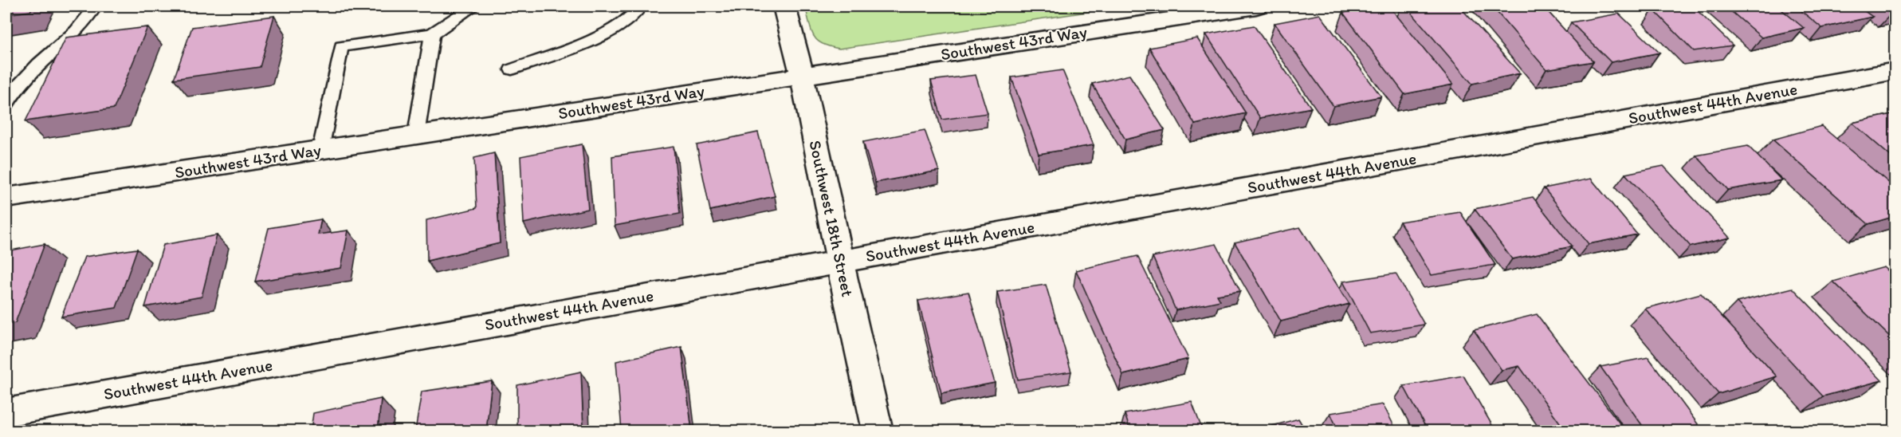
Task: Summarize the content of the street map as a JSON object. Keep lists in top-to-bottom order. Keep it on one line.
{"streets":{"street":["Southwest 43rd Way","Southwest 44th Avenue","Southwest 18th Street"]},"crossings":[["Southwest 43rd Way","Southwest 18th Street"],["Southwest 44th Avenue","Southwest 18th Street"]]}
